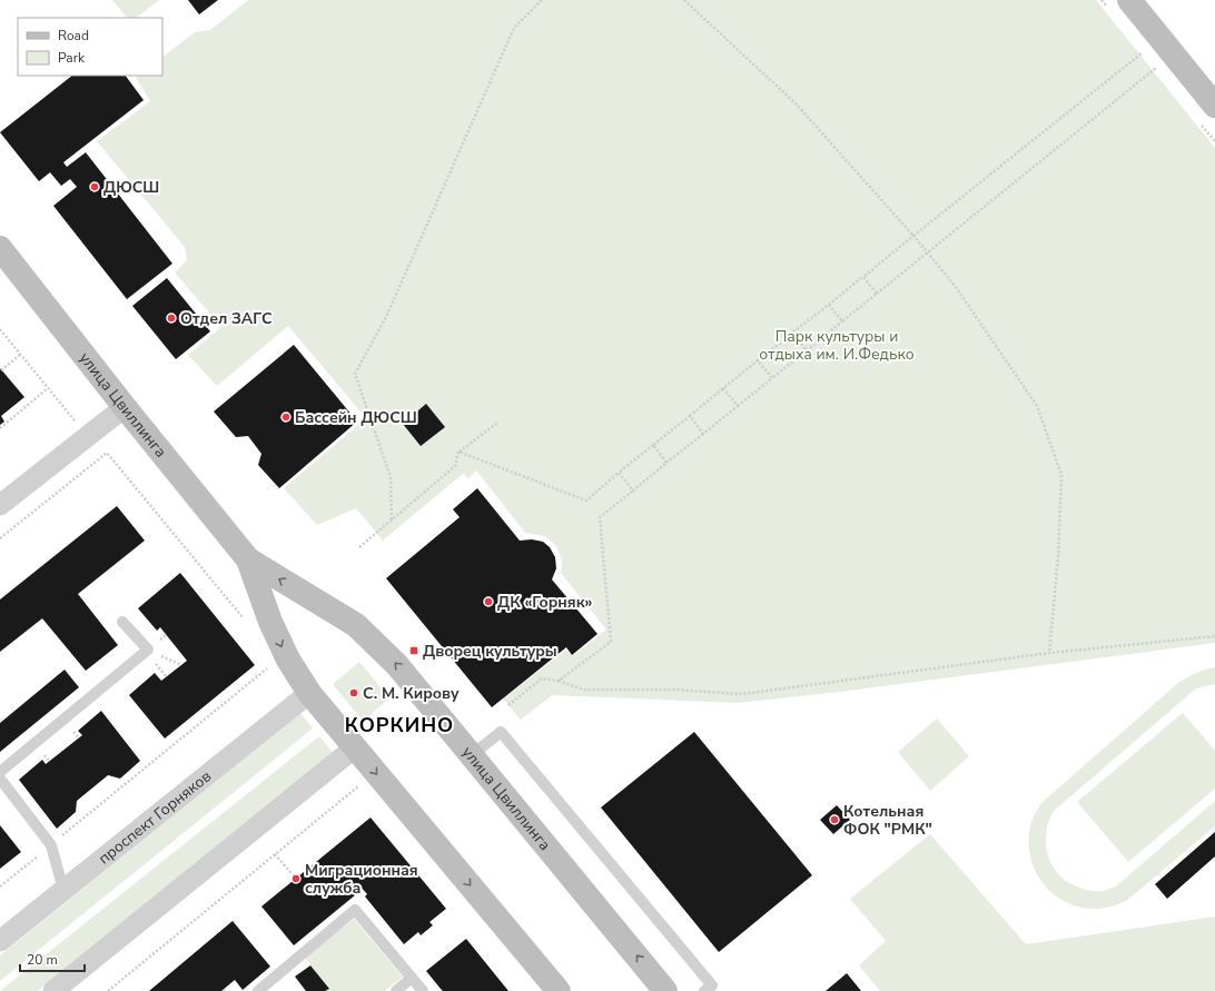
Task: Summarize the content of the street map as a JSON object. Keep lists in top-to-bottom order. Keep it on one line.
{"streets":{"street":["улица Цвиллинга","проспект Горняков"]},"crossings":[["улица Цвиллинга","проспект Горняков"]],"districts":["КОРКИНО"],"parks":["Парк культуры и отдыха им. И.Федько"],"places":{"other":["ДЮСШ","Отдел ЗАГС","Бассейн ДЮСШ","ДК «Горняк»","С. М. Кирову","Котельная ФОК \"РМК\"","Миграционная служба"],"transit":["Дворец культуры"]},"legend":["Road","Park"],"scale_bar":"20 m"}
